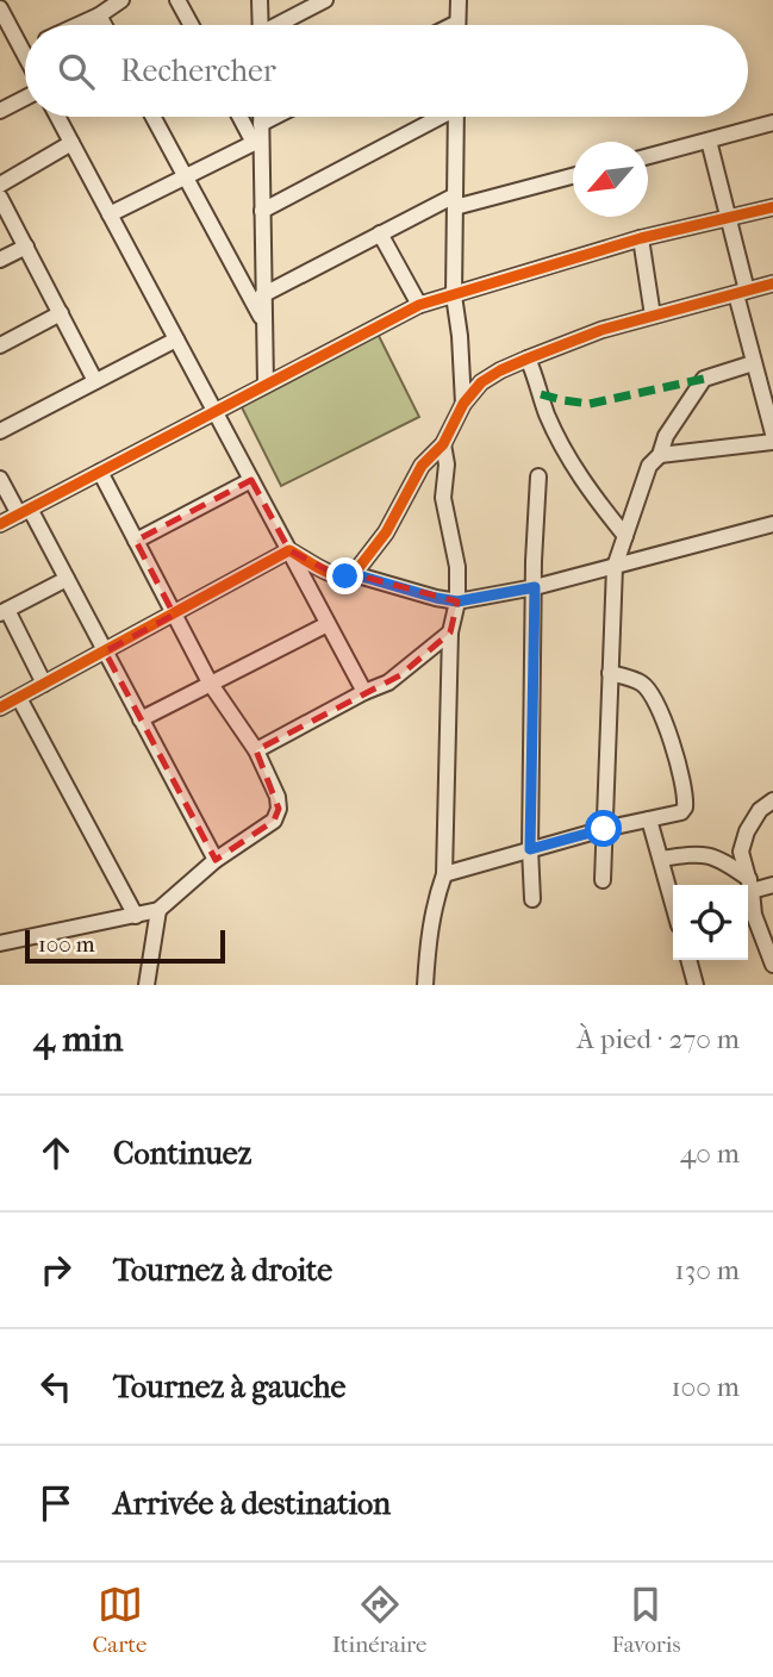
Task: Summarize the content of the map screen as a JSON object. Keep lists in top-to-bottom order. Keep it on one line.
{"scale_bar":"100 m","north":"bottom left","page":{"search":"Rechercher","scale":"100 m","heading":["4 min","À pied · 270 m"],"list":[["Continuez","40 m"],["Tournez à droite","130 m"],["Tournez à gauche","100 m"],"Arrivée à destination"],"nav":["Carte","Itinéraire","Favoris"]}}
